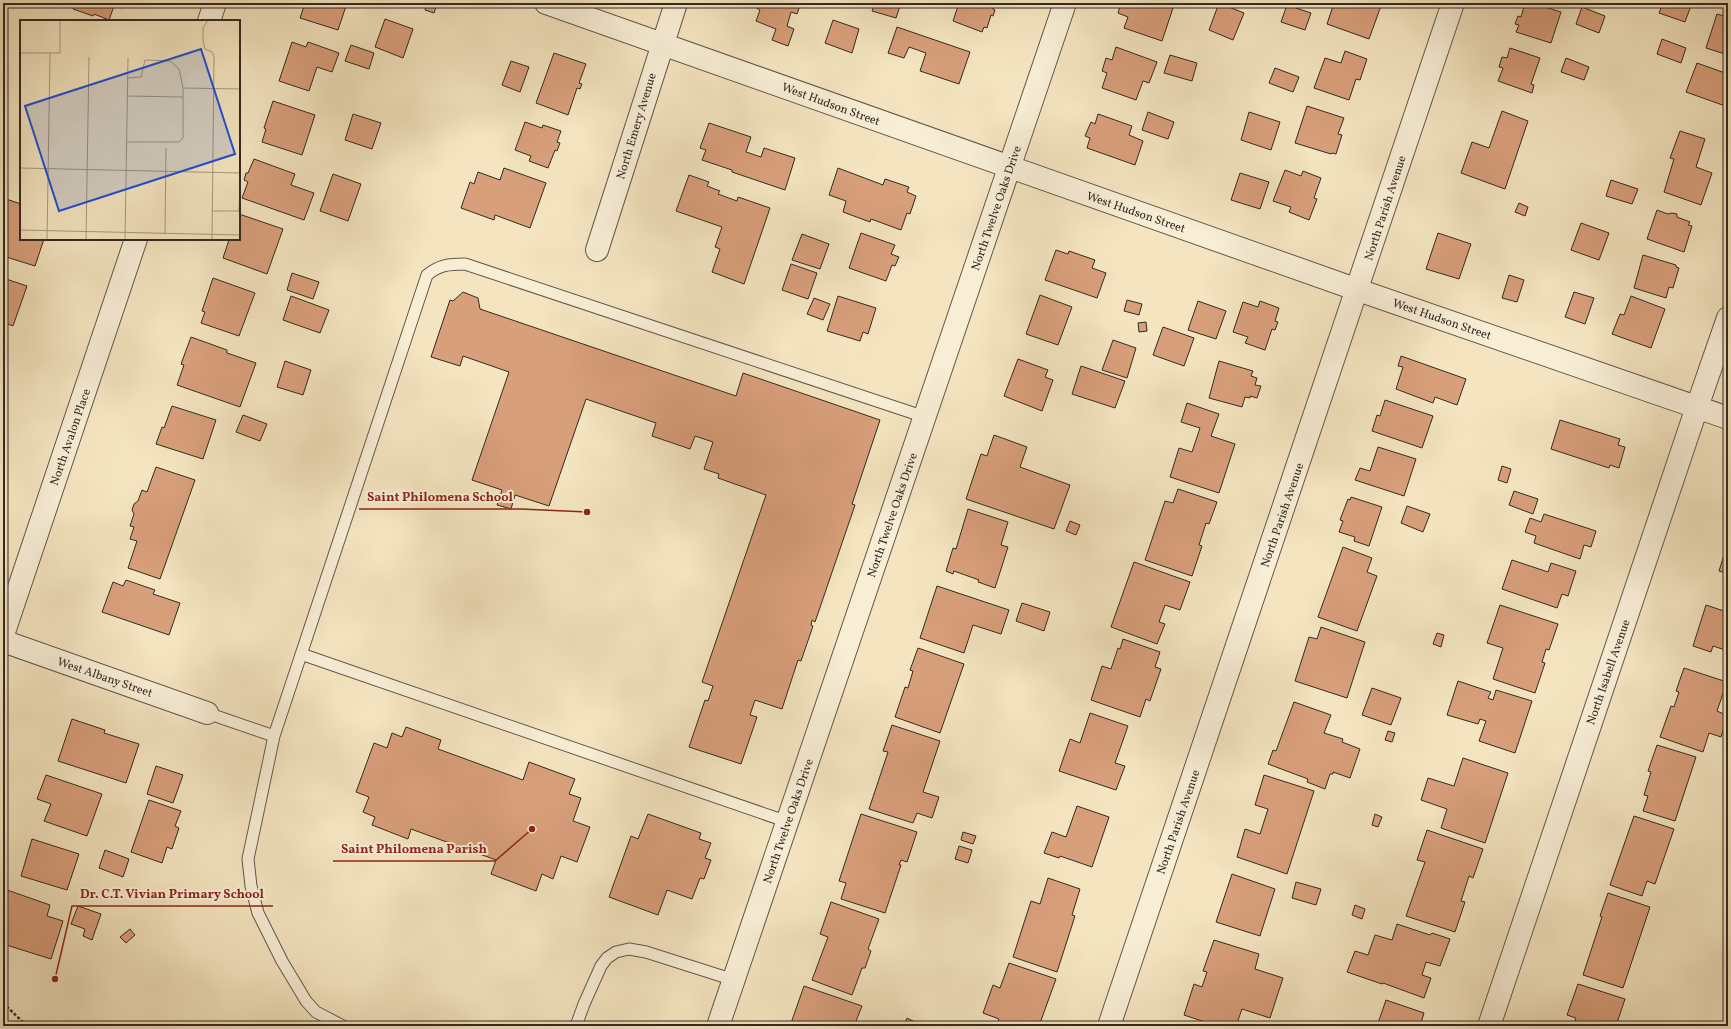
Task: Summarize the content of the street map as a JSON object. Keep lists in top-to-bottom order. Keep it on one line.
{"streets":{"street":["West Hudson Street","North Emery Avenue","North Twelve Oaks Drive","North Parish Avenue","North Avalon Place","North Isabell Avenue","West Albany Street"]},"crossings":[["West Hudson Street","North Emery Avenue"],["West Hudson Street","North Twelve Oaks Drive"],["West Hudson Street","North Parish Avenue"],["West Hudson Street","North Isabell Avenue"]],"places":["Saint Philomena School","Saint Philomena Parish","Dr. C.T. Vivian Primary School"]}
